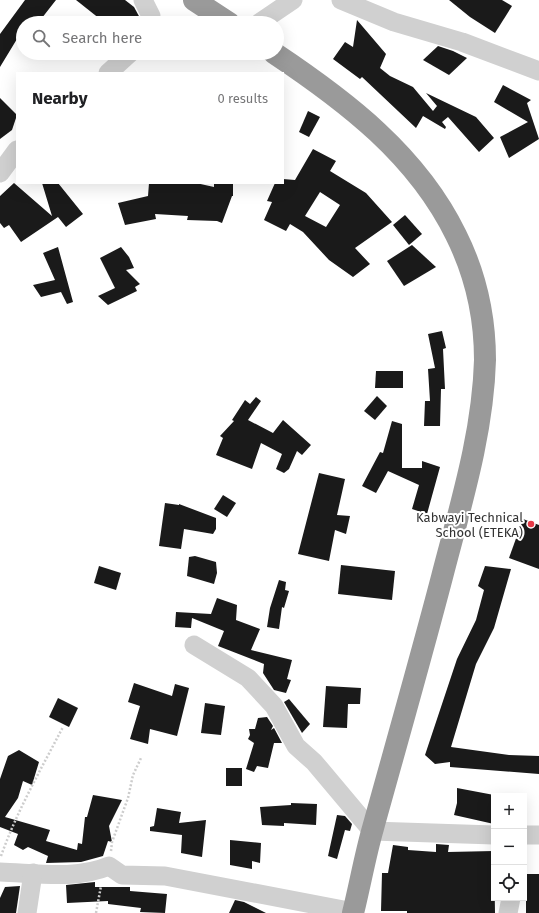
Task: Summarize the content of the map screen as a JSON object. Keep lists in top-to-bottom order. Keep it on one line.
{"places":["Kabwayi Technical School (ETEKA)"],"page":{"search":"Search here","heading":["Nearby","0 results"],"map_buttons":["+","−"]}}
